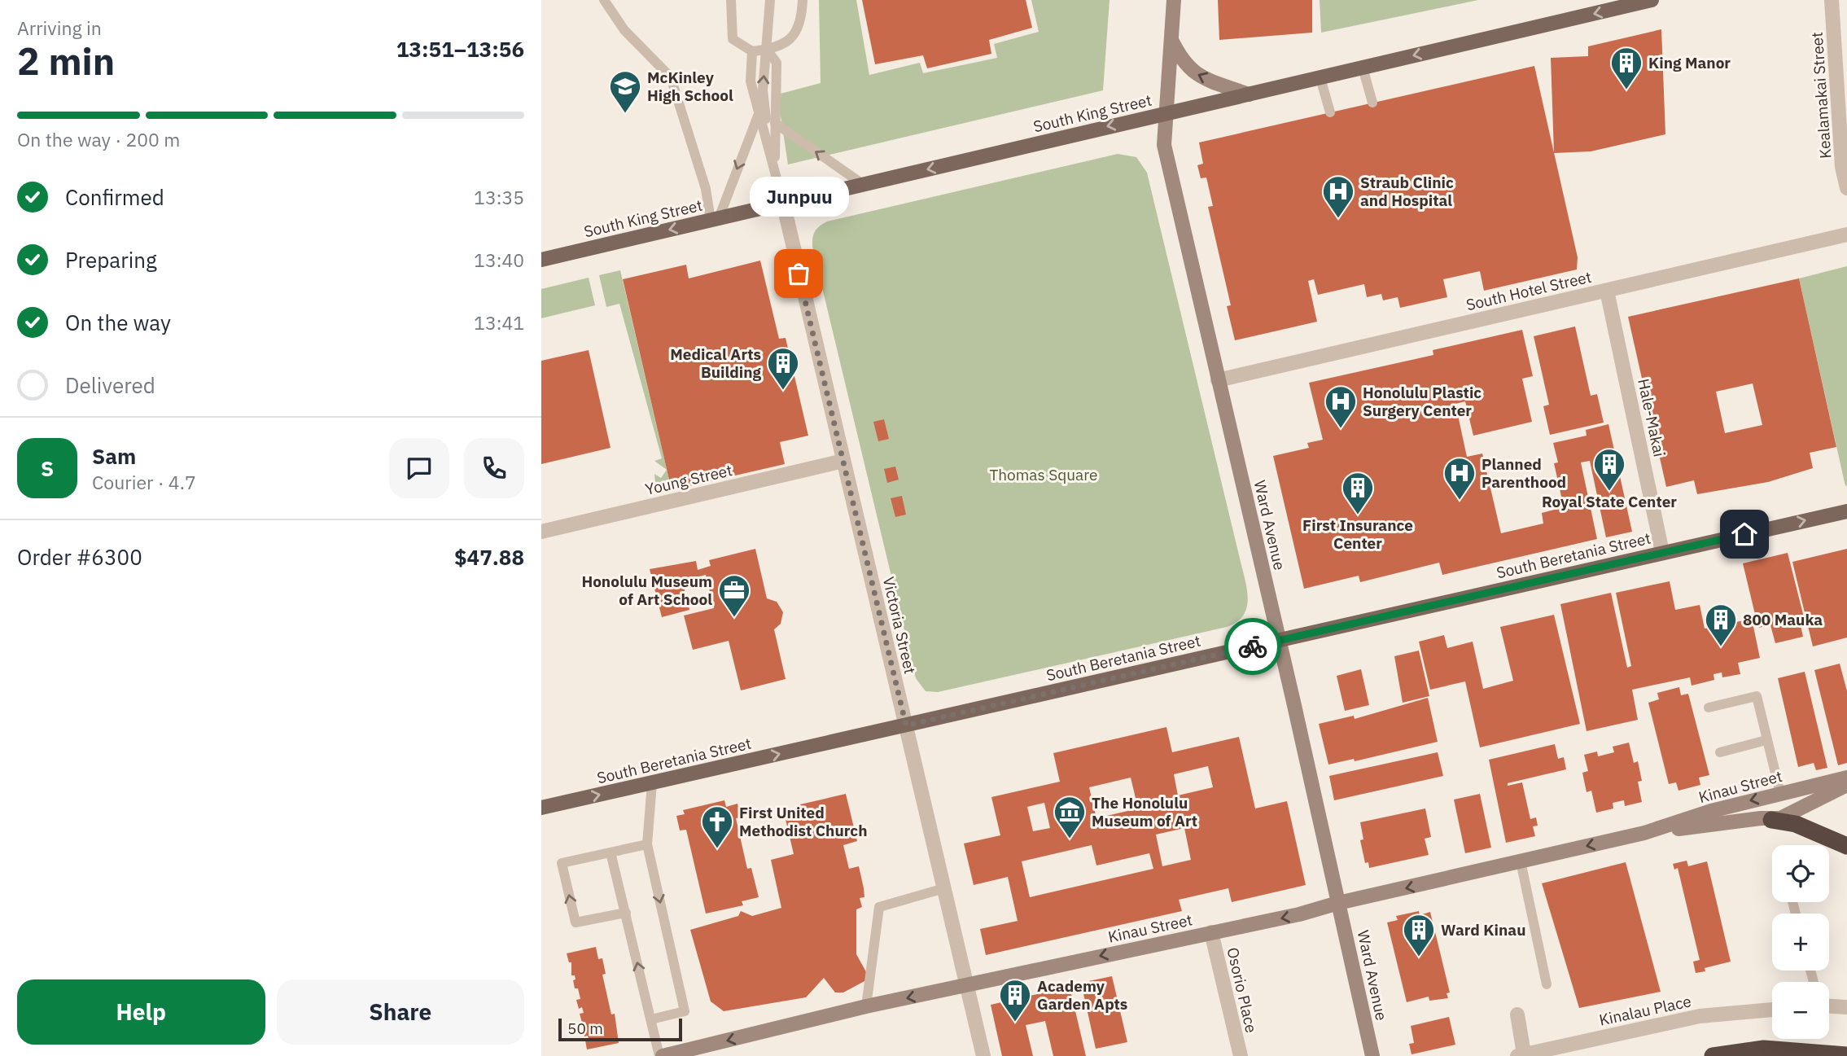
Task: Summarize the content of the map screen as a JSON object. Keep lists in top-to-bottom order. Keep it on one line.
{"streets":{"main road":["South King Street","Ward Avenue","South Beretania Street","Kinau Street"],"street":["Kealamakai Street","South Hotel Street","Hale-Makai","Young Street","Victoria Street","Osorio Place","Kinalau Place"]},"crossings":[["South King Street","Ward Avenue"],["South King Street","Victoria Street"],["South Hotel Street","Hale-Makai"],["South Hotel Street","Ward Avenue"],["Hale-Makai","South Beretania Street"],["Young Street","Victoria Street"],["Ward Avenue","South Beretania Street"],["Ward Avenue","Kinau Street"],["South Beretania Street","Victoria Street"],["Victoria Street","Kinau Street"],["Kinau Street","Osorio Place"]],"one_way":["South King Street","South Beretania Street","Kinau Street"],"parks":["Thomas Square"],"places":{"building":["King Manor","Medical Arts Building","Royal State Center","First Insurance Center","800 Mauka","Ward Kinau","Academy Garden Apts"],"school or university":["McKinley High School"],"hospital":["Straub Clinic and Hospital","Honolulu Plastic Surgery Center","Planned Parenthood"],"other":["Junpuu"],"office":["Honolulu Museum of Art School"],"museum":["The Honolulu Museum of Art"],"church":["First United Methodist Church"]},"scale_bar":"50 m","page":{"heading":["2 min","Arriving in","13:51–13:56"],"panel":["Sam","Courier · 4.7","Order #6300","$47.88"],"bar":"On the way · 200 m","list":[["Confirmed","13:35"],["Preparing","13:40"],["On the way","13:41"],"Delivered"],"bubble":"Junpuu","round":"S","map_buttons":["+","−"],"buttons":["Help","Share"],"scale":"50 m"}}
